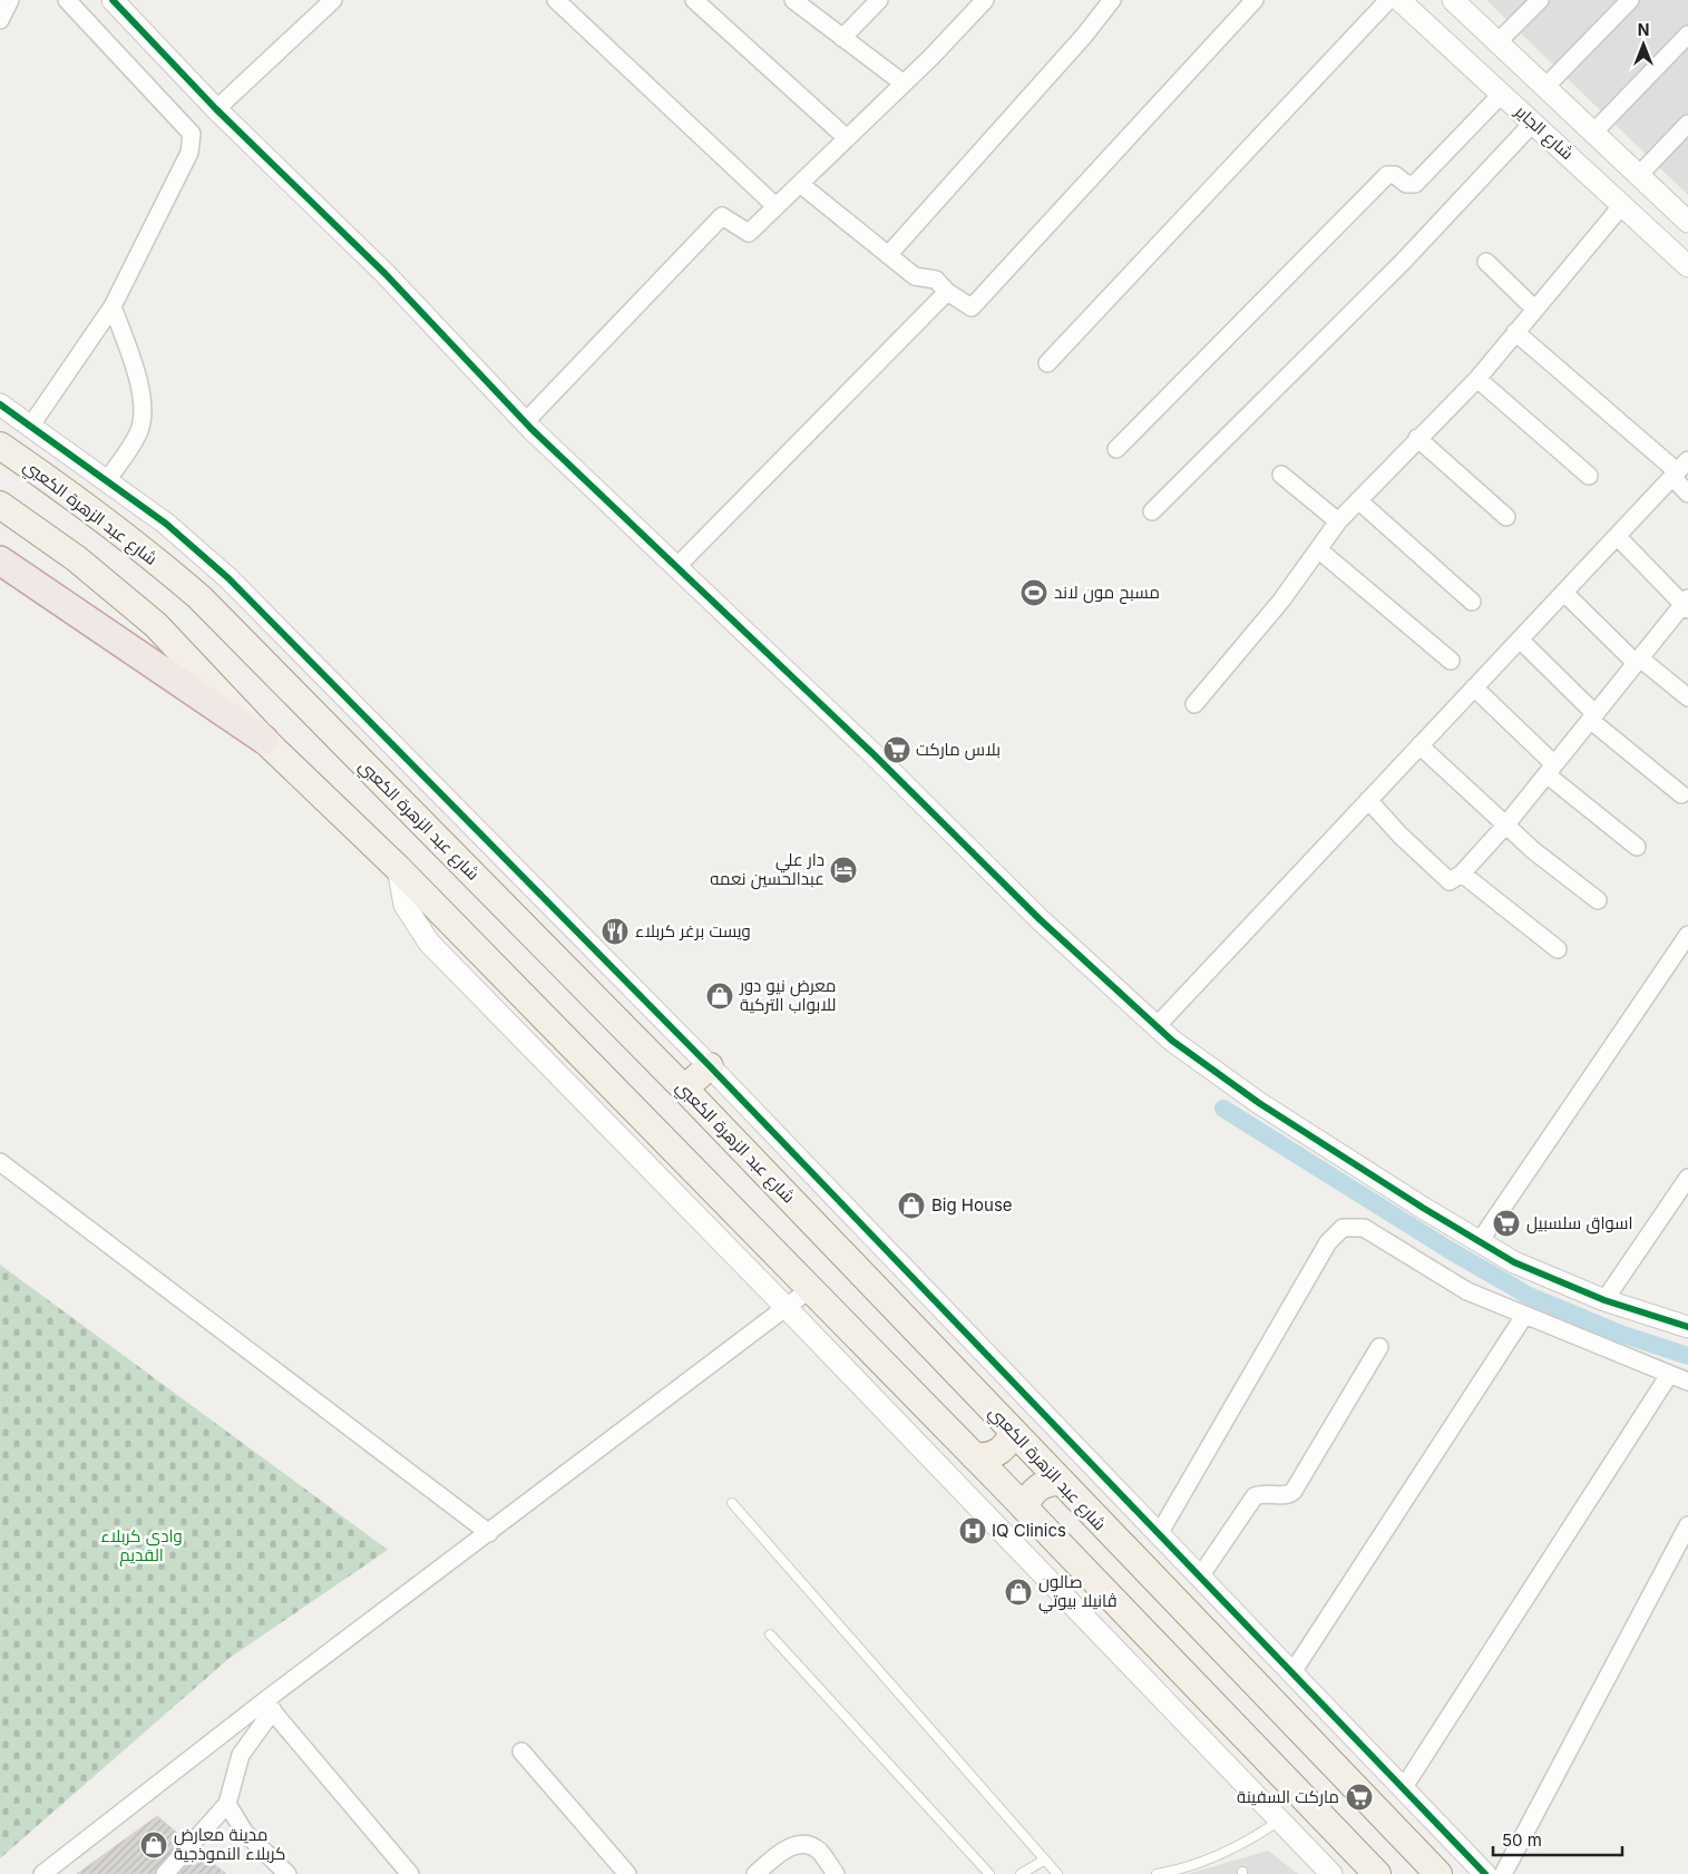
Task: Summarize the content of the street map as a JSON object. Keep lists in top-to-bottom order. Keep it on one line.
{"streets":{"main road":["شارع عبد الزهرة الكعبي"],"street":["شارع الجاير"]},"parks":["وادي كربلاء القديم"],"places":{"sports":["مسبح مون لاند"],"supermarket":["بلاس ماركت","اسواق سلسبيل","ماركت السفينة"],"hotel":["دار علي عبدالحسين نعمه"],"restaurant":["ويست برغر كربلاء"],"shop":["معرض نيو دور للابواب التركية","Big House","صالون ڤانيلا بيوتي","مدينة معارض كربلاء النموذجية"],"hospital":["IQ Clinics"]},"scale_bar":"50 m","north":"top"}
